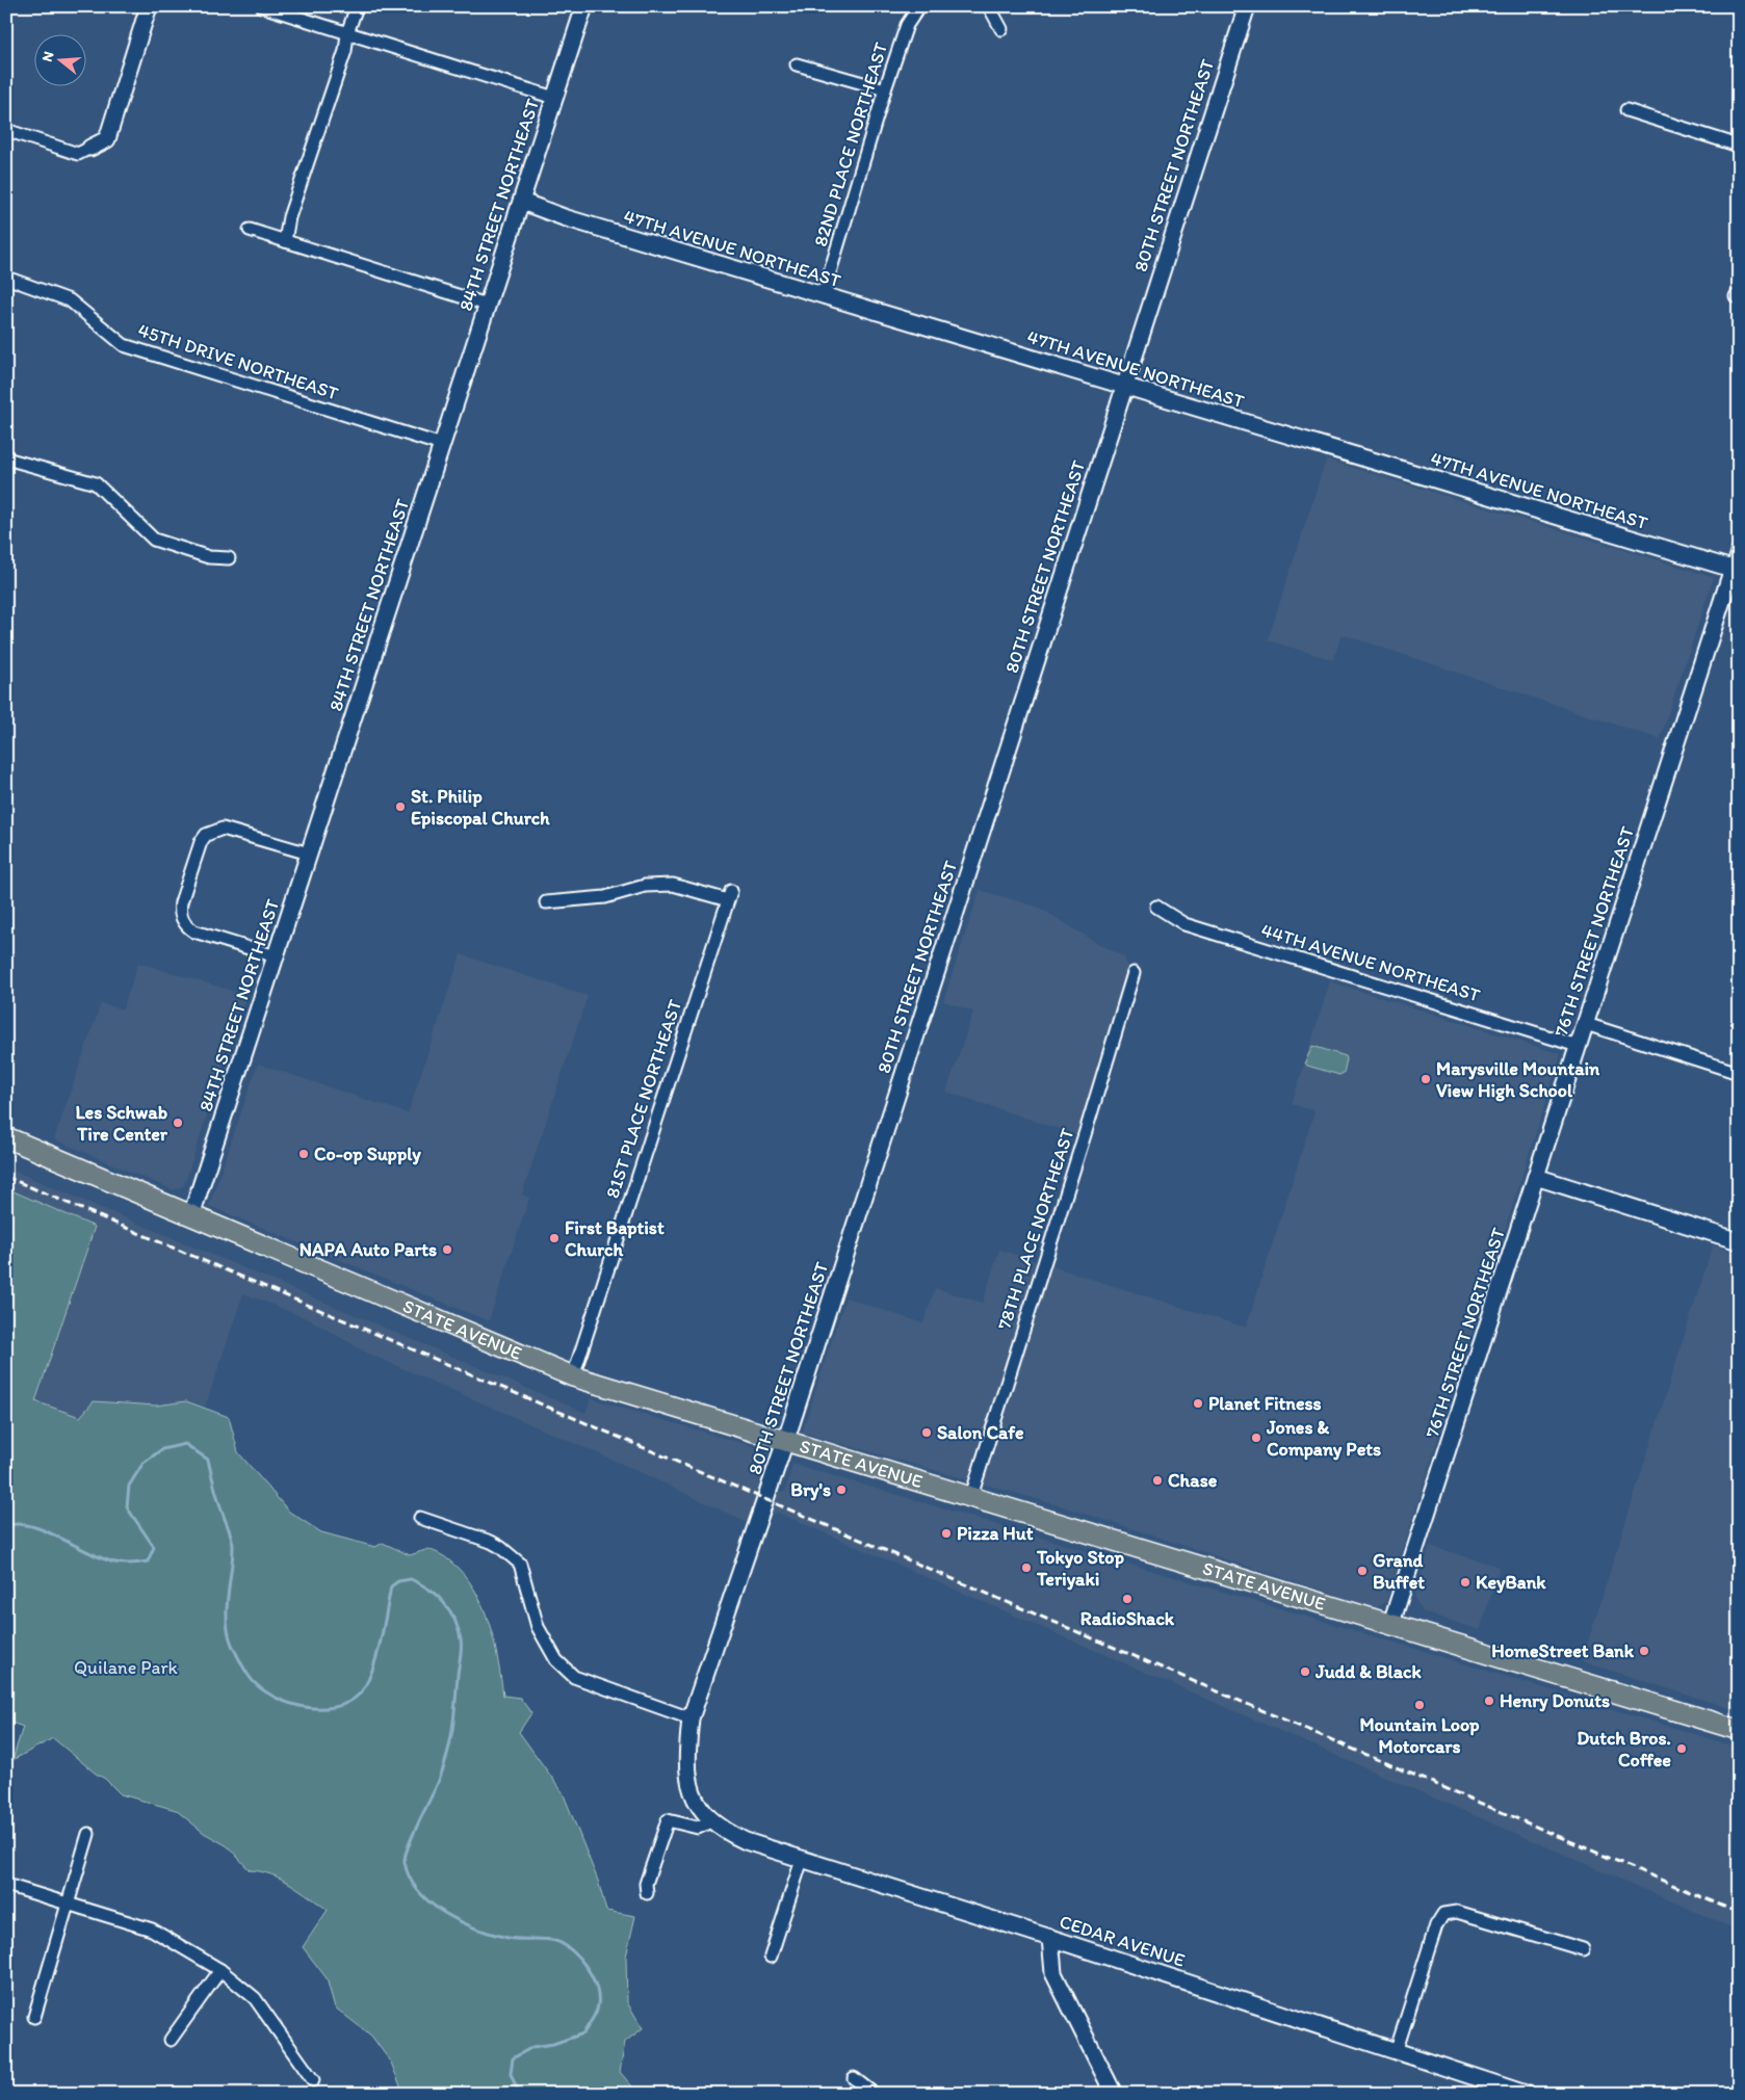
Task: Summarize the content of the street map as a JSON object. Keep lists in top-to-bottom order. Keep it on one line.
{"streets":{"main road":["STATE AVENUE"],"street":["82ND PLACE NORTHEAST","80TH STREET NORTHEAST","84TH STREET NORTHEAST","47TH AVENUE NORTHEAST","45TH DRIVE NORTHEAST","76TH STREET NORTHEAST","44TH AVENUE NORTHEAST","81ST PLACE NORTHEAST","78TH PLACE NORTHEAST","CEDAR AVENUE"]},"crossings":[["82ND PLACE NORTHEAST","47TH AVENUE NORTHEAST"],["80TH STREET NORTHEAST","47TH AVENUE NORTHEAST"],["80TH STREET NORTHEAST","STATE AVENUE"],["80TH STREET NORTHEAST","CEDAR AVENUE"],["84TH STREET NORTHEAST","47TH AVENUE NORTHEAST"],["84TH STREET NORTHEAST","45TH DRIVE NORTHEAST"],["84TH STREET NORTHEAST","STATE AVENUE"],["47TH AVENUE NORTHEAST","76TH STREET NORTHEAST"],["76TH STREET NORTHEAST","44TH AVENUE NORTHEAST"],["76TH STREET NORTHEAST","STATE AVENUE"],["81ST PLACE NORTHEAST","STATE AVENUE"],["78TH PLACE NORTHEAST","STATE AVENUE"]],"parks":["Quilane Park"],"places":["St. Philip Episcopal Church","Marysville Mountain View High School","Les Schwab Tire Center","Co-op Supply","First Baptist Church","NAPA Auto Parts","Planet Fitness","Salon Cafe","Jones & Company Pets","Chase","Bry's","Pizza Hut","Tokyo Stop Teriyaki","Grand Buffet","KeyBank","RadioShack","HomeStreet Bank","Judd & Black","Henry Donuts","Mountain Loop Motorcars","Dutch Bros. Coffee"],"north":"left"}
